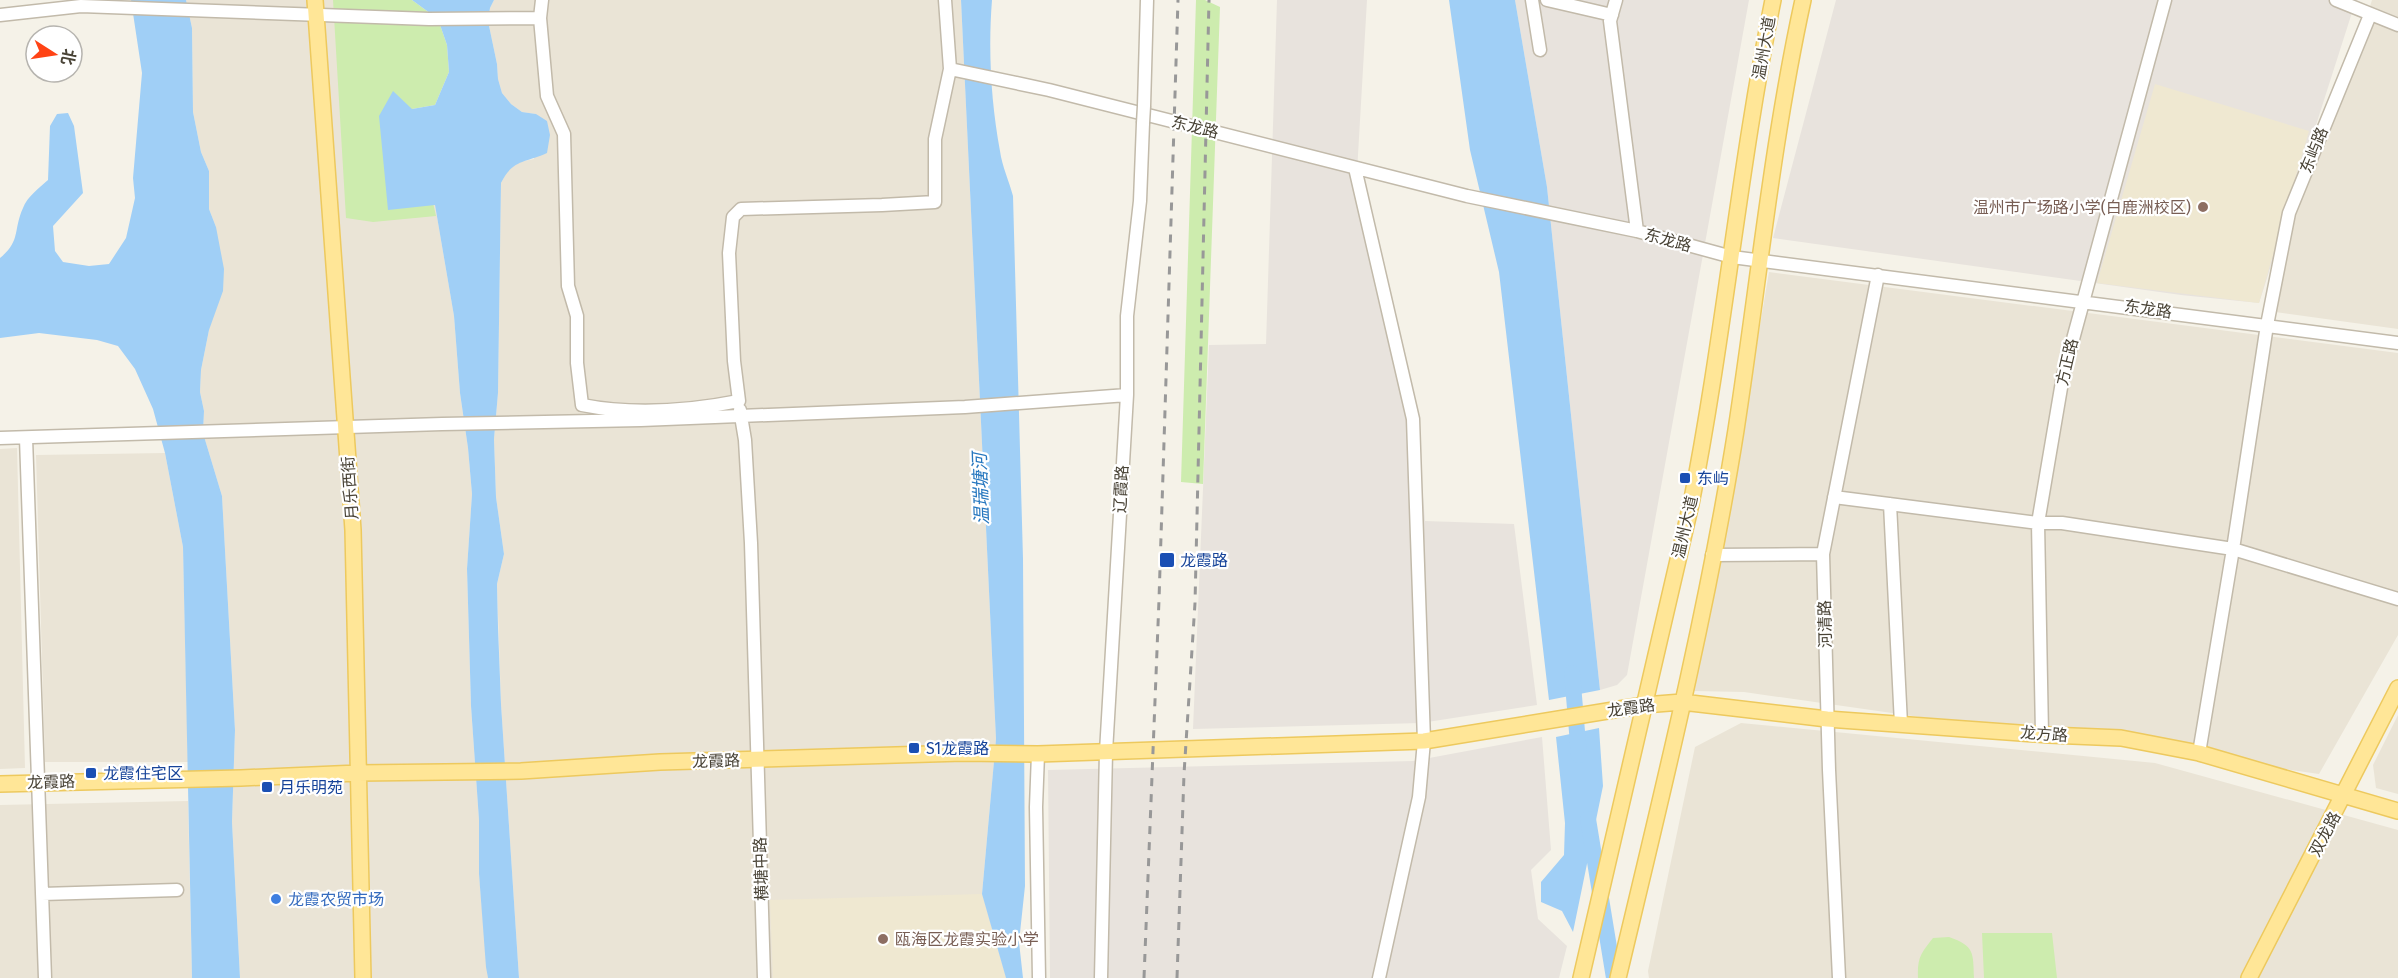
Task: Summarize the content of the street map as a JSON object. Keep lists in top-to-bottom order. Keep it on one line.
{"streets":{"main road":["温州大道","月乐西街","龙霞路","龙方路","双龙路"],"street":["东龙路","东屿路","方正路","辽霞路","河清路","横塘中路"]},"crossings":[["温州大道","东龙路"],["温州大道","龙霞路"],["温州大道","龙方路"],["东龙路","东屿路"],["东龙路","方正路"],["东龙路","河清路"],["东龙路","横塘中路"],["东屿路","龙方路"],["方正路","龙方路"],["月乐西街","龙霞路"],["辽霞路","龙霞路"],["河清路","龙方路"],["龙霞路","龙方路"],["龙霞路","横塘中路"],["龙方路","双龙路"]],"water":["温瑞塘河"],"places":{"other":["温州市广场路小学(白鹿洲校区)","龙霞农贸市场","瓯海区龙霞实验小学"],"transit":["东屿","龙霞路","S1龙霞路","龙霞住宅区","月乐明苑"]},"north":"right"}
